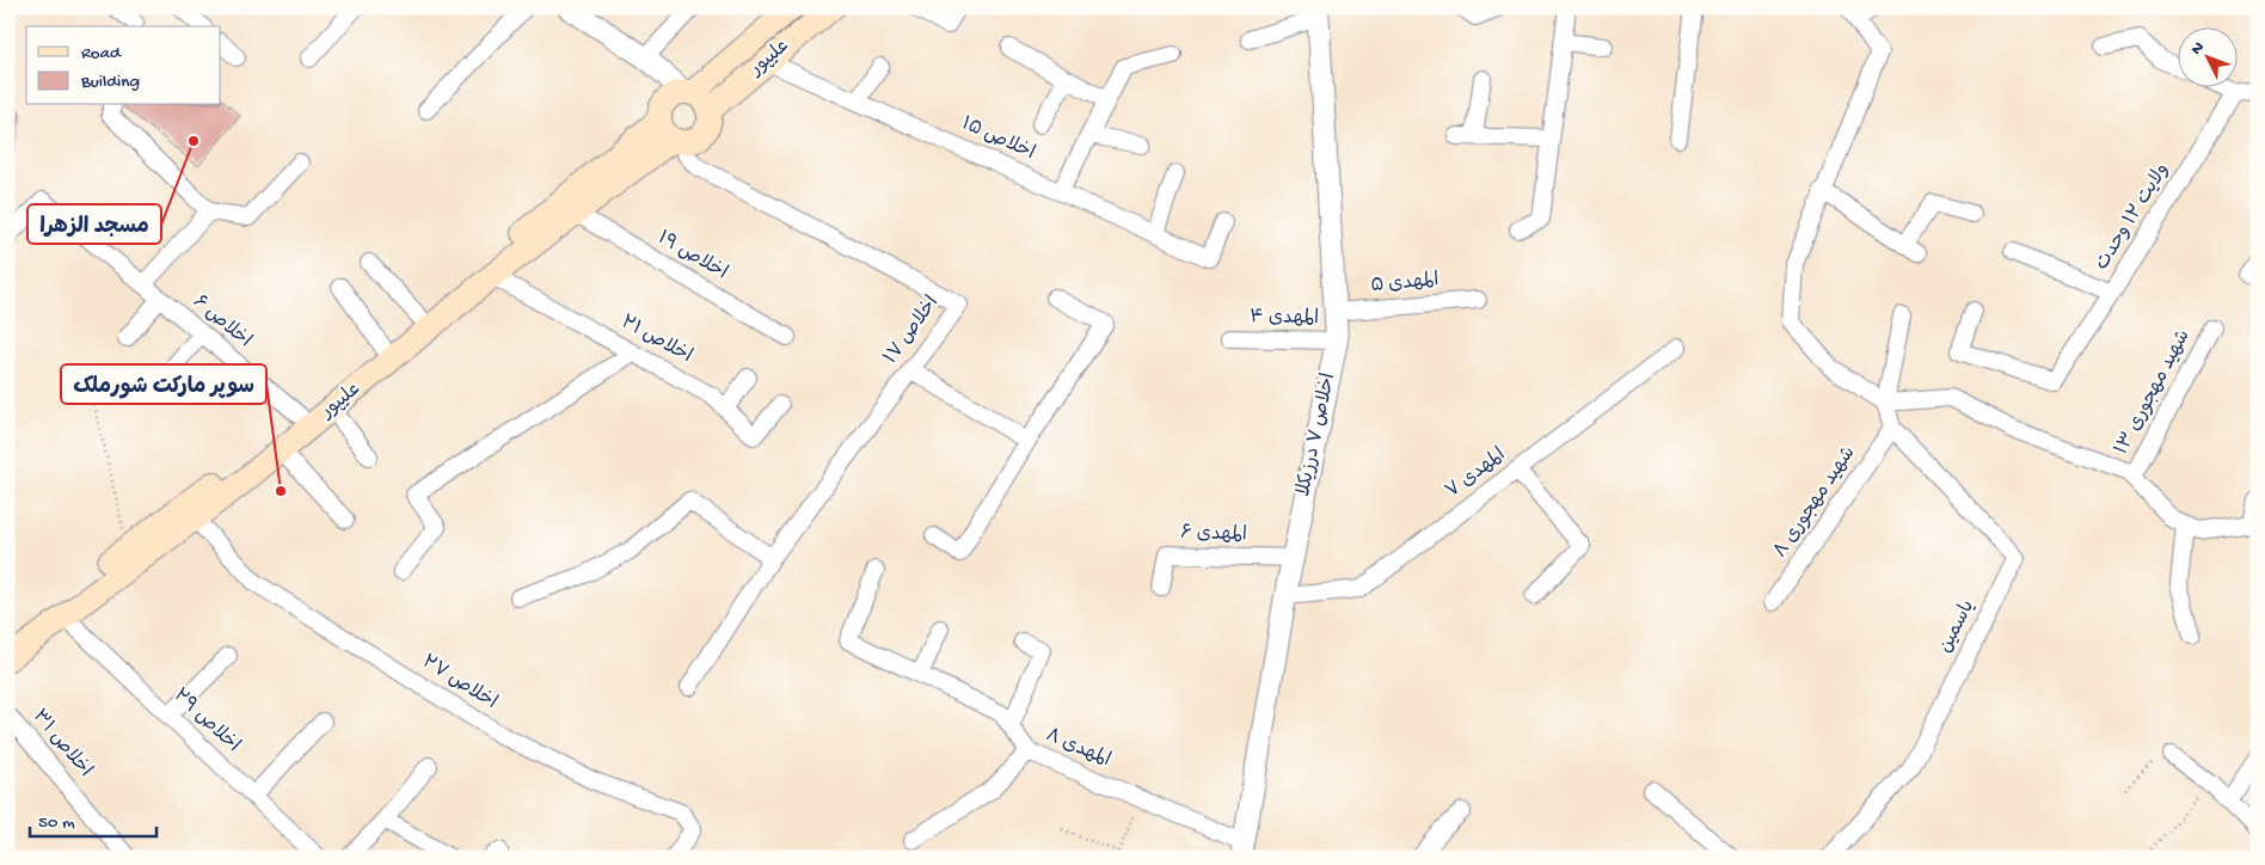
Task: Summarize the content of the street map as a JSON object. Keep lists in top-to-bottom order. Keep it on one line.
{"streets":{"main road":["علیپور"],"street":["اخلاص ۱۵","ولایت ۱۲ وحدت","اخلاص ۱۹","المهدی ۵","المهدی ۴","اخلاص ۶","اخلاص ۱۷","اخلاص ۲۱","شهید مهجوری ۱۳","اخلاص ۷ درزیکلا","المهدی ۷","شهید مهجوری ۸","المهدی ۶","یاسمین","اخلاص ۲۷","اخلاص ۲۹","اخلاص ۳۱","المهدی ۸"]},"crossings":[["علیپور","اخلاص ۱۵"],["علیپور","اخلاص ۱۹"],["علیپور","اخلاص ۶"],["علیپور","اخلاص ۱۷"],["علیپور","اخلاص ۲۱"],["علیپور","اخلاص ۲۷"],["علیپور","اخلاص ۲۹"],["المهدی ۵","اخلاص ۷ درزیکلا"],["المهدی ۴","اخلاص ۷ درزیکلا"],["اخلاص ۷ درزیکلا","المهدی ۷"],["اخلاص ۷ درزیکلا","المهدی ۶"],["اخلاص ۷ درزیکلا","المهدی ۸"],["شهید مهجوری ۸","یاسمین"]],"places":["مسجد الزهرا","سوپر مارکت شورملک"],"legend":["Road","Building"],"scale_bar":"50 m","north":"top left"}
